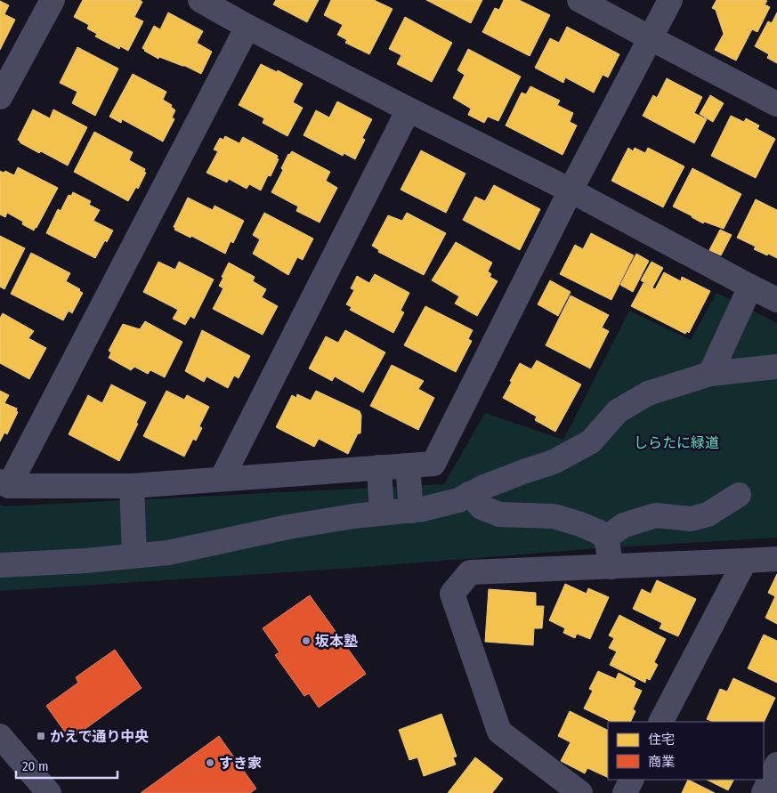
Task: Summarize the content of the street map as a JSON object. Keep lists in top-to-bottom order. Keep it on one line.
{"parks":["しらたに緑道"],"places":{"other":["坂本塾","すき家"],"transit":["かえで通り中央"]},"legend":["住宅","商業"],"scale_bar":"20 m"}
